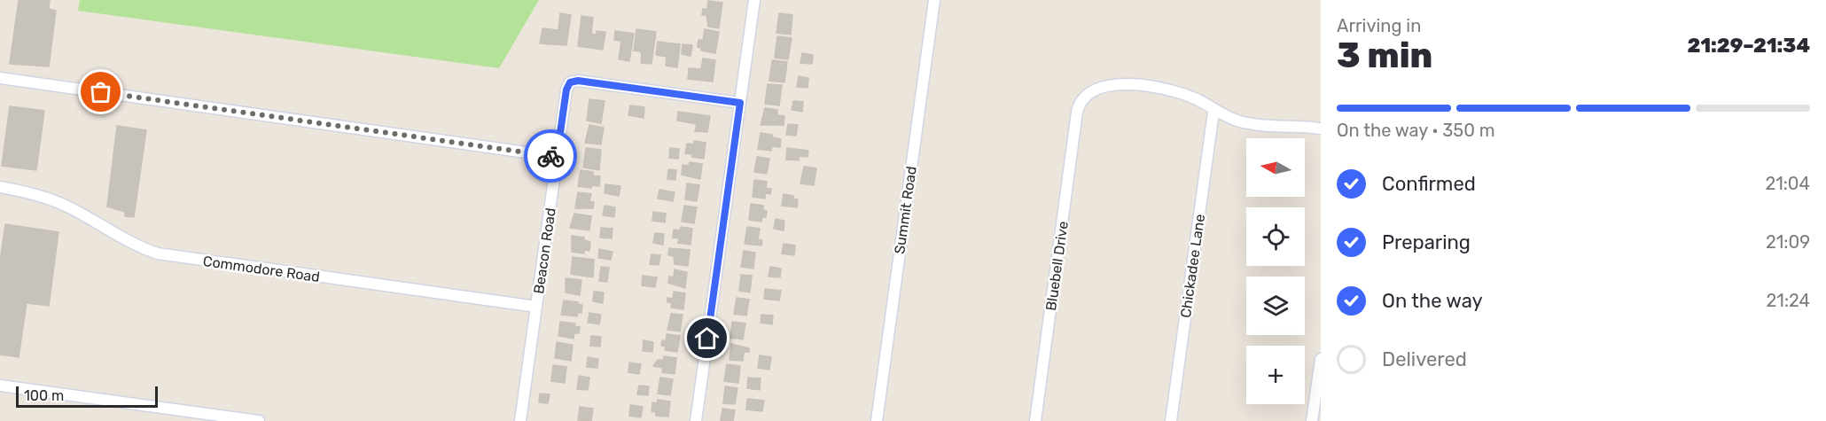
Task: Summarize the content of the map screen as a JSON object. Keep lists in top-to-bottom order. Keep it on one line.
{"streets":{"street":["Summit Road","Beacon Road","Bluebell Drive","Chickadee Lane","Commodore Road"]},"crossings":[["Beacon Road","Commodore Road"],["Bluebell Drive","Chickadee Lane"]],"scale_bar":"100 m","north":"left","page":{"heading":["3 min","Arriving in","21:29–21:34"],"bar":"On the way · 350 m","map_buttons":"+","list":[["Confirmed","21:04"],["Preparing","21:09"],["On the way","21:24"],"Delivered"],"scale":"100 m"}}
